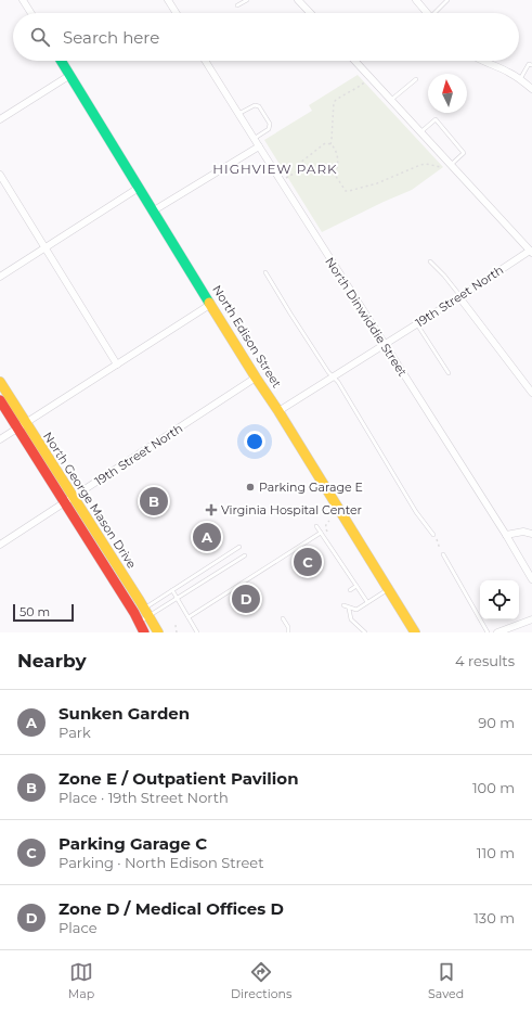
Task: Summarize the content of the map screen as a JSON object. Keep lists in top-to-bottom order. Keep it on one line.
{"streets":{"street":["19th Street North","North Dinwiddie Street","North Edison Street","North George Mason Drive"]},"crossings":[["19th Street North","North Dinwiddie Street"],["19th Street North","North Edison Street"],["19th Street North","North George Mason Drive"]],"districts":["HIGHVIEW PARK"],"places":{"other":["Parking Garage E"],"health":["Virginia Hospital Center"]},"scale_bar":"50 m","north":"top","page":{"search":"Search here","pins":["B","A","C","D"],"scale":"50 m","heading":["Nearby","4 results"],"list":[{"mark":"A","name":"Sunken Garden","note":"Park","value":"90 m"},{"mark":"B","name":"Zone E / Outpatient Pavilion","note":"Place · 19th Street North","value":"100 m"},{"mark":"C","name":"Parking Garage C","note":"Parking · North Edison Street","value":"110 m"},{"mark":"D","name":"Zone D / Medical Offices D","note":"Place","value":"130 m"}],"nav":["Map","Directions","Saved"]}}
